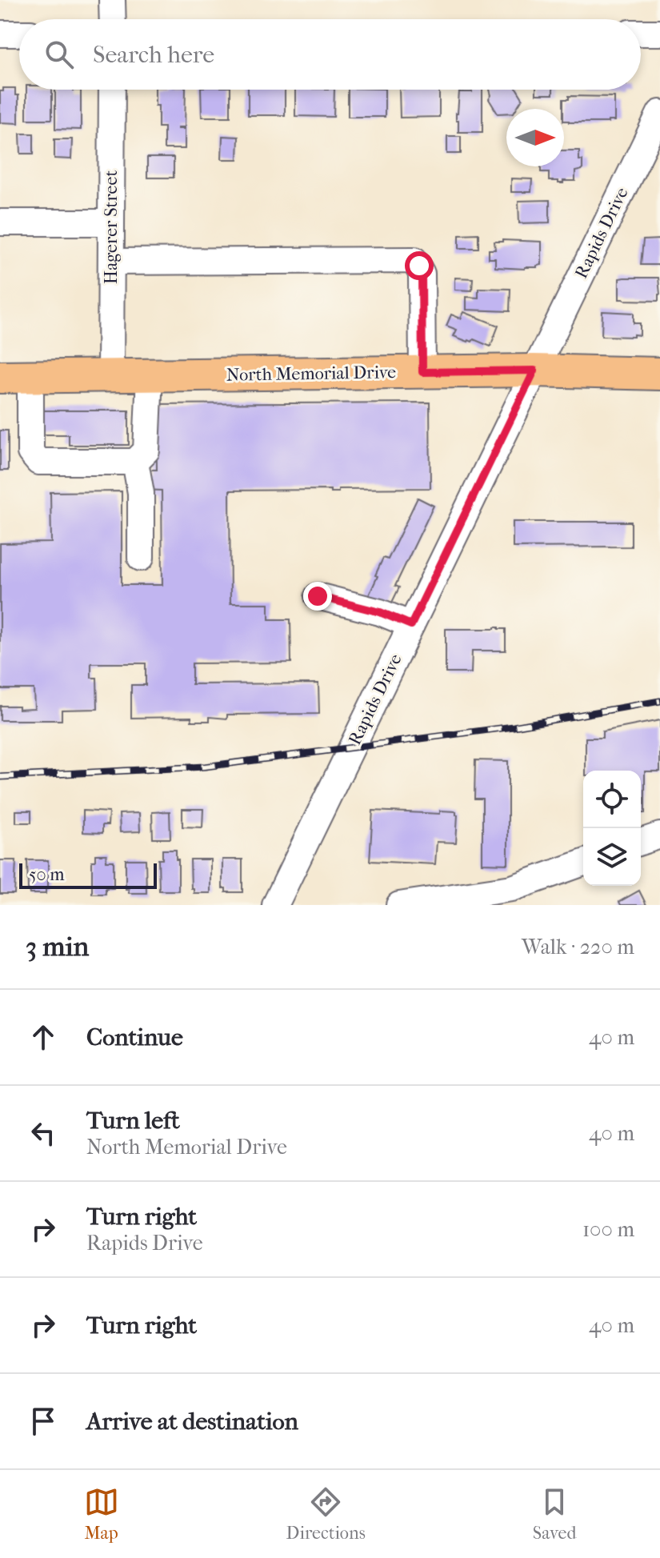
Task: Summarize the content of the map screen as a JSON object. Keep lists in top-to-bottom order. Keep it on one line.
{"streets":{"main road":["North Memorial Drive"],"street":["Hagerer Street","Rapids Drive"]},"crossings":[["Hagerer Street","North Memorial Drive"],["Rapids Drive","North Memorial Drive"]],"scale_bar":"50 m","north":"right","page":{"search":"Search here","scale":"50 m","heading":["3 min","Walk · 220 m"],"list":[["Continue","40 m"],["Turn left","North Memorial Drive","40 m"],["Turn right","Rapids Drive","100 m"],["Turn right","40 m"],"Arrive at destination"],"nav":["Map","Directions","Saved"]}}
